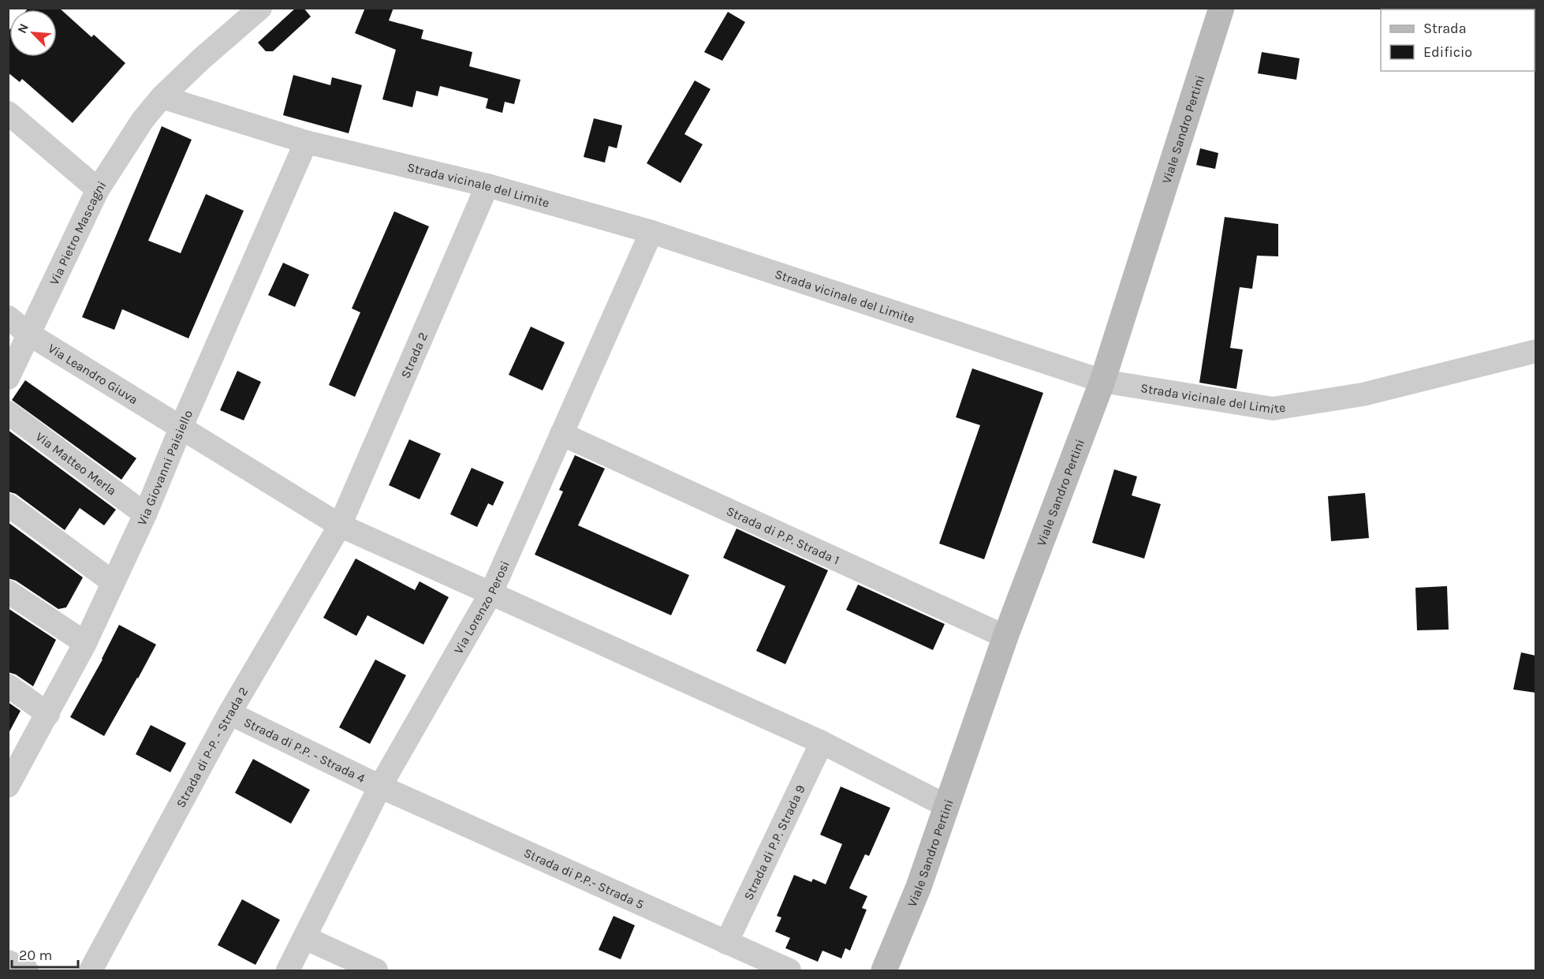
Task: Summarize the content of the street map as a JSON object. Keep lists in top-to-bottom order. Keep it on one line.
{"streets":{"street":["Viale Sandro Pertini","Strada vicinale del Limite","Via Pietro Mascagni","Strada 2","Via Leandro Giuva","Via Matteo Merla","Via Giovanni Paisiello","Strada di P.P. Strada 1","Via Lorenzo Perosi","Strada di P-P. - Strada 2","Strada di P.P. - Strada 4","Strada di P.P. Strada 9","Strada di P.P.- Strada 5"]},"crossings":[["Viale Sandro Pertini","Strada vicinale del Limite"],["Viale Sandro Pertini","Via Leandro Giuva"],["Viale Sandro Pertini","Strada di P.P. Strada 1"],["Strada vicinale del Limite","Via Pietro Mascagni"],["Strada vicinale del Limite","Strada 2"],["Strada vicinale del Limite","Via Giovanni Paisiello"],["Strada vicinale del Limite","Via Lorenzo Perosi"],["Via Pietro Mascagni","Via Leandro Giuva"],["Strada 2","Via Leandro Giuva"],["Strada 2","Strada di P-P. - Strada 2"],["Via Leandro Giuva","Via Giovanni Paisiello"],["Via Leandro Giuva","Via Lorenzo Perosi"],["Via Leandro Giuva","Strada di P-P. - Strada 2"],["Via Leandro Giuva","Strada di P.P. Strada 9"],["Via Matteo Merla","Via Giovanni Paisiello"],["Strada di P.P. Strada 1","Via Lorenzo Perosi"],["Via Lorenzo Perosi","Strada di P.P. - Strada 4"],["Via Lorenzo Perosi","Strada di P.P.- Strada 5"],["Strada di P-P. - Strada 2","Strada di P.P. - Strada 4"],["Strada di P.P. - Strada 4","Strada di P.P.- Strada 5"],["Strada di P.P. Strada 9","Strada di P.P.- Strada 5"]],"legend":["Strada","Edificio"],"scale_bar":"20 m","north":"top left"}
